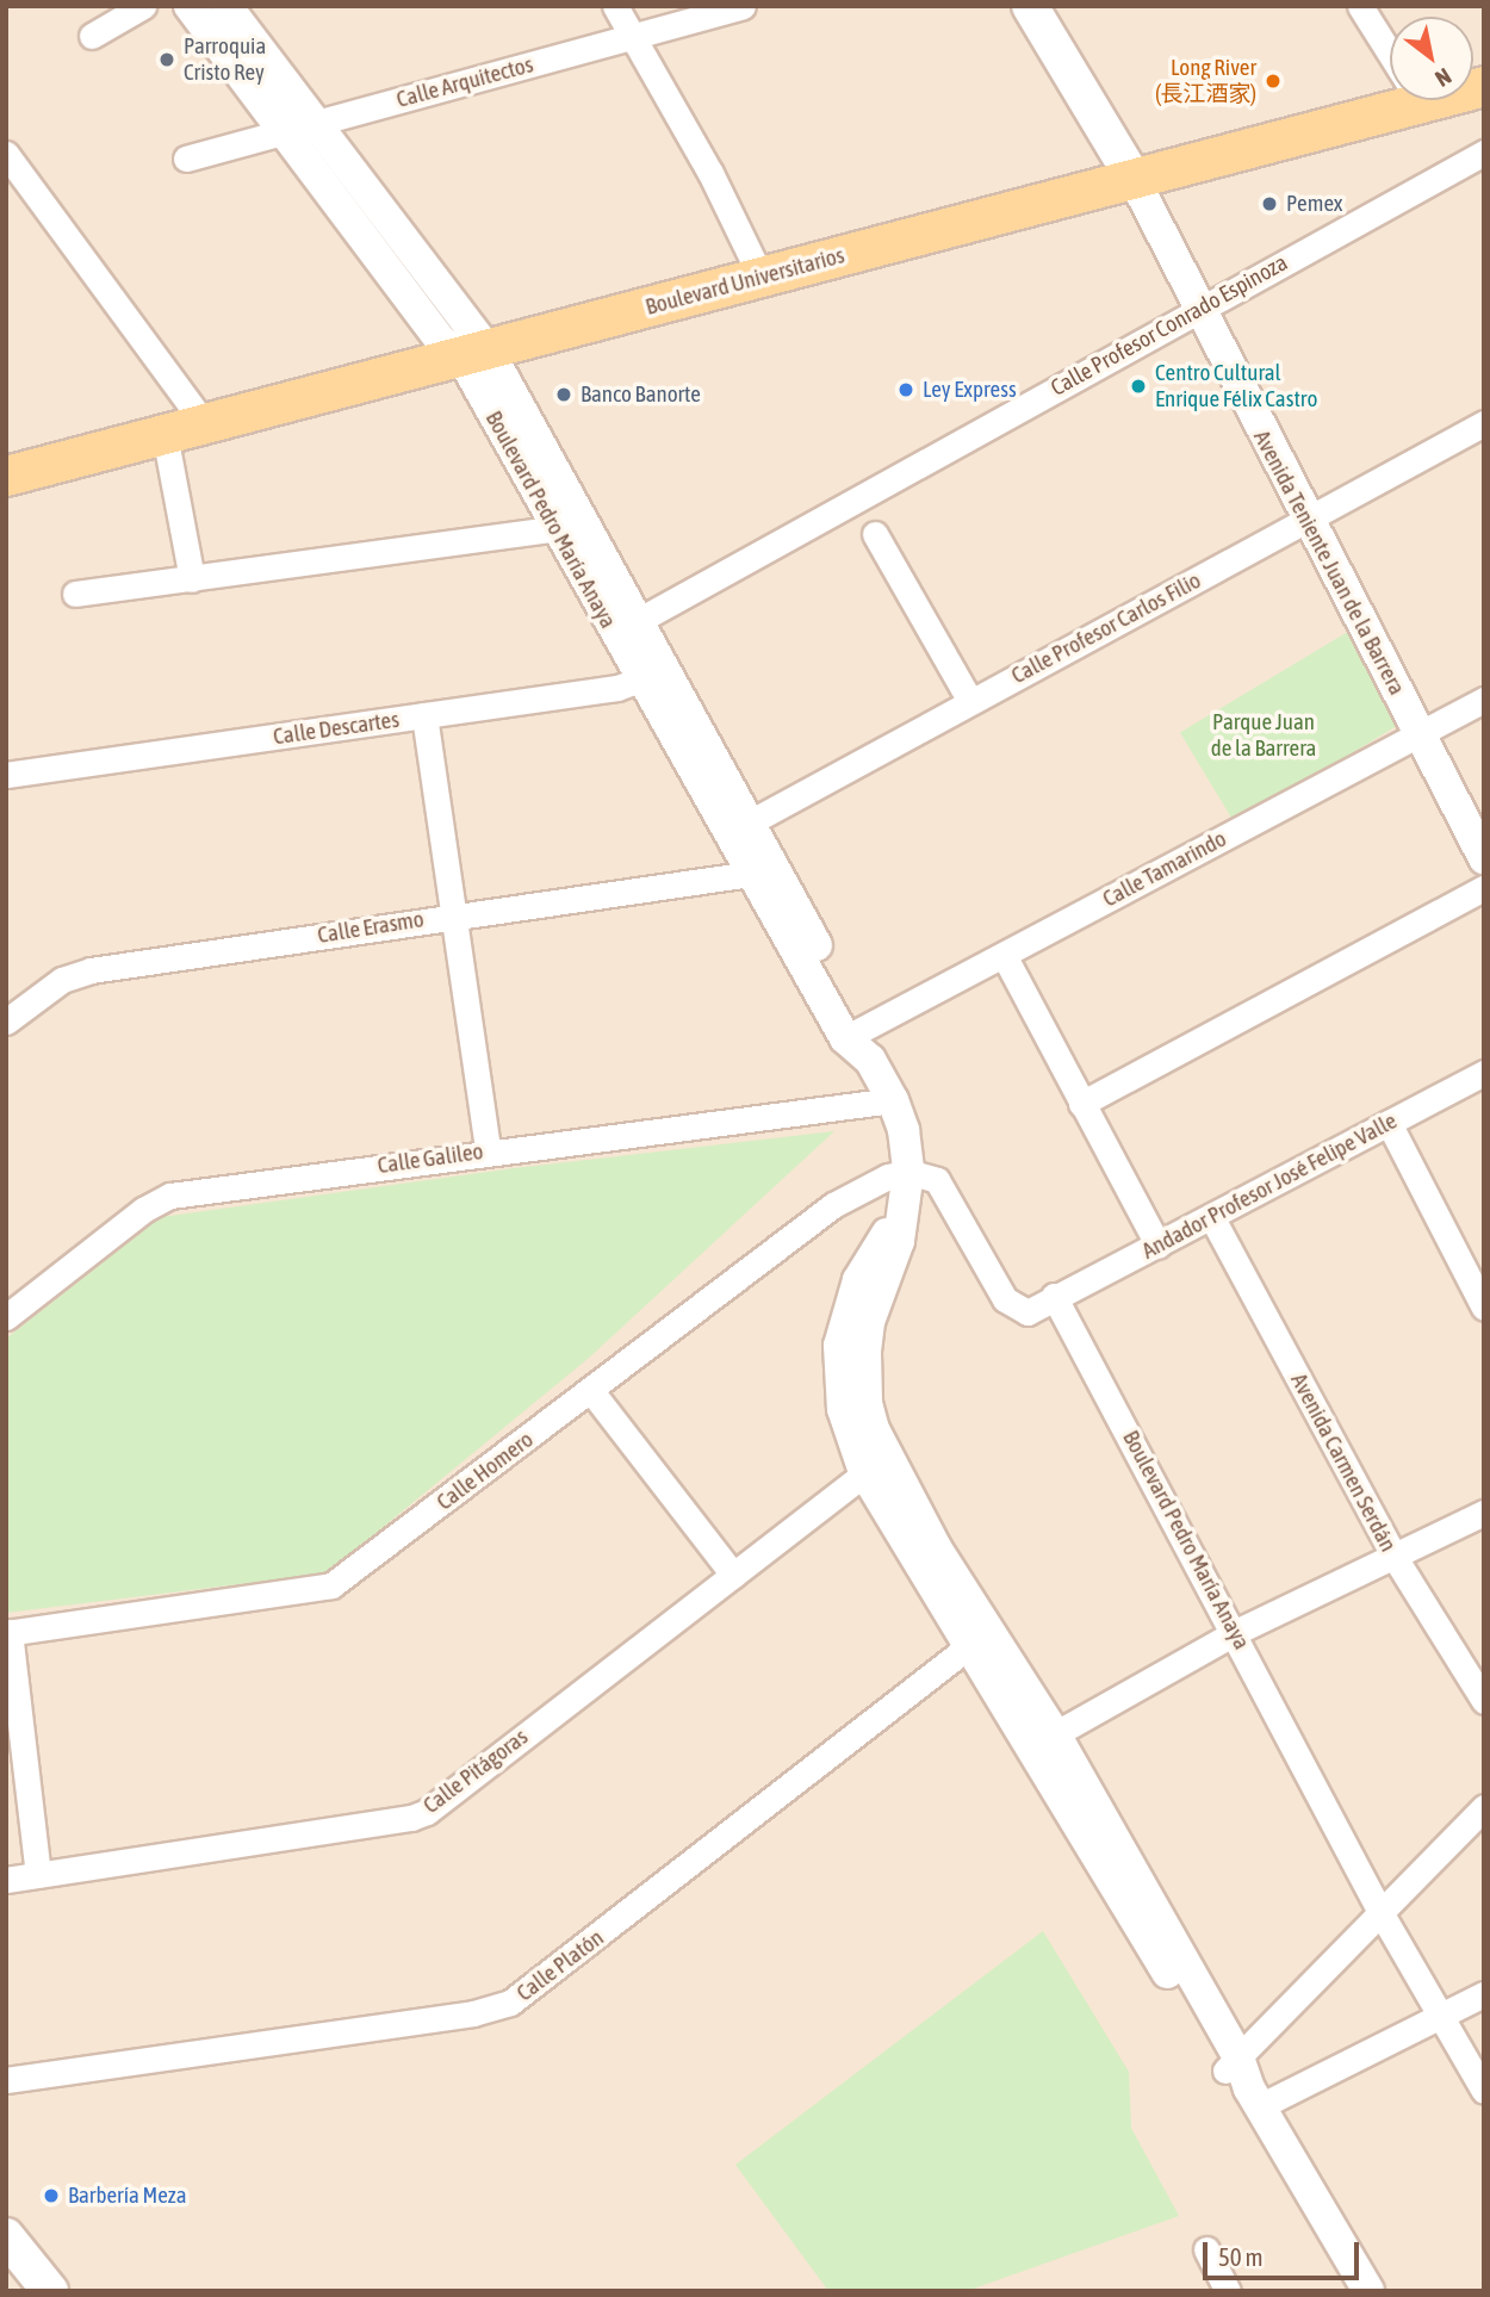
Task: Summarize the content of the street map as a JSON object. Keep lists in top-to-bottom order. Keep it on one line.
{"streets":{"main road":["Boulevard Universitarios","Avenida Teniente Juan de la Barrera"],"street":["Calle Arquitectos","Calle Profesor Conrado Espinoza","Boulevard Pedro María Anaya","Calle Profesor Carlos Filio","Calle Descartes","Calle Tamarindo","Calle Erasmo","Calle Galileo","Andador Profesor José Felipe Valle","Avenida Carmen Serdán","Calle Homero","Calle Pitágoras","Calle Platón"]},"crossings":[["Calle Arquitectos","Boulevard Pedro María Anaya"],["Boulevard Universitarios","Boulevard Pedro María Anaya"],["Boulevard Universitarios","Avenida Teniente Juan de la Barrera"],["Calle Profesor Conrado Espinoza","Boulevard Pedro María Anaya"],["Calle Profesor Conrado Espinoza","Avenida Teniente Juan de la Barrera"],["Boulevard Pedro María Anaya","Calle Profesor Carlos Filio"],["Boulevard Pedro María Anaya","Calle Descartes"],["Boulevard Pedro María Anaya","Calle Tamarindo"],["Boulevard Pedro María Anaya","Calle Erasmo"],["Boulevard Pedro María Anaya","Calle Galileo"],["Boulevard Pedro María Anaya","Andador Profesor José Felipe Valle"],["Boulevard Pedro María Anaya","Calle Homero"],["Boulevard Pedro María Anaya","Calle Pitágoras"],["Avenida Teniente Juan de la Barrera","Calle Profesor Carlos Filio"],["Avenida Teniente Juan de la Barrera","Calle Tamarindo"],["Andador Profesor José Felipe Valle","Avenida Carmen Serdán"]],"parks":["Parque Juan de la Barrera"],"places":["Parroquia Cristo Rey","Long River (長江酒家)","Pemex","Centro Cultural Enrique Félix Castro","Ley Express","Banco Banorte","Barbería Meza"],"scale_bar":"50 m","north":"bottom right"}
